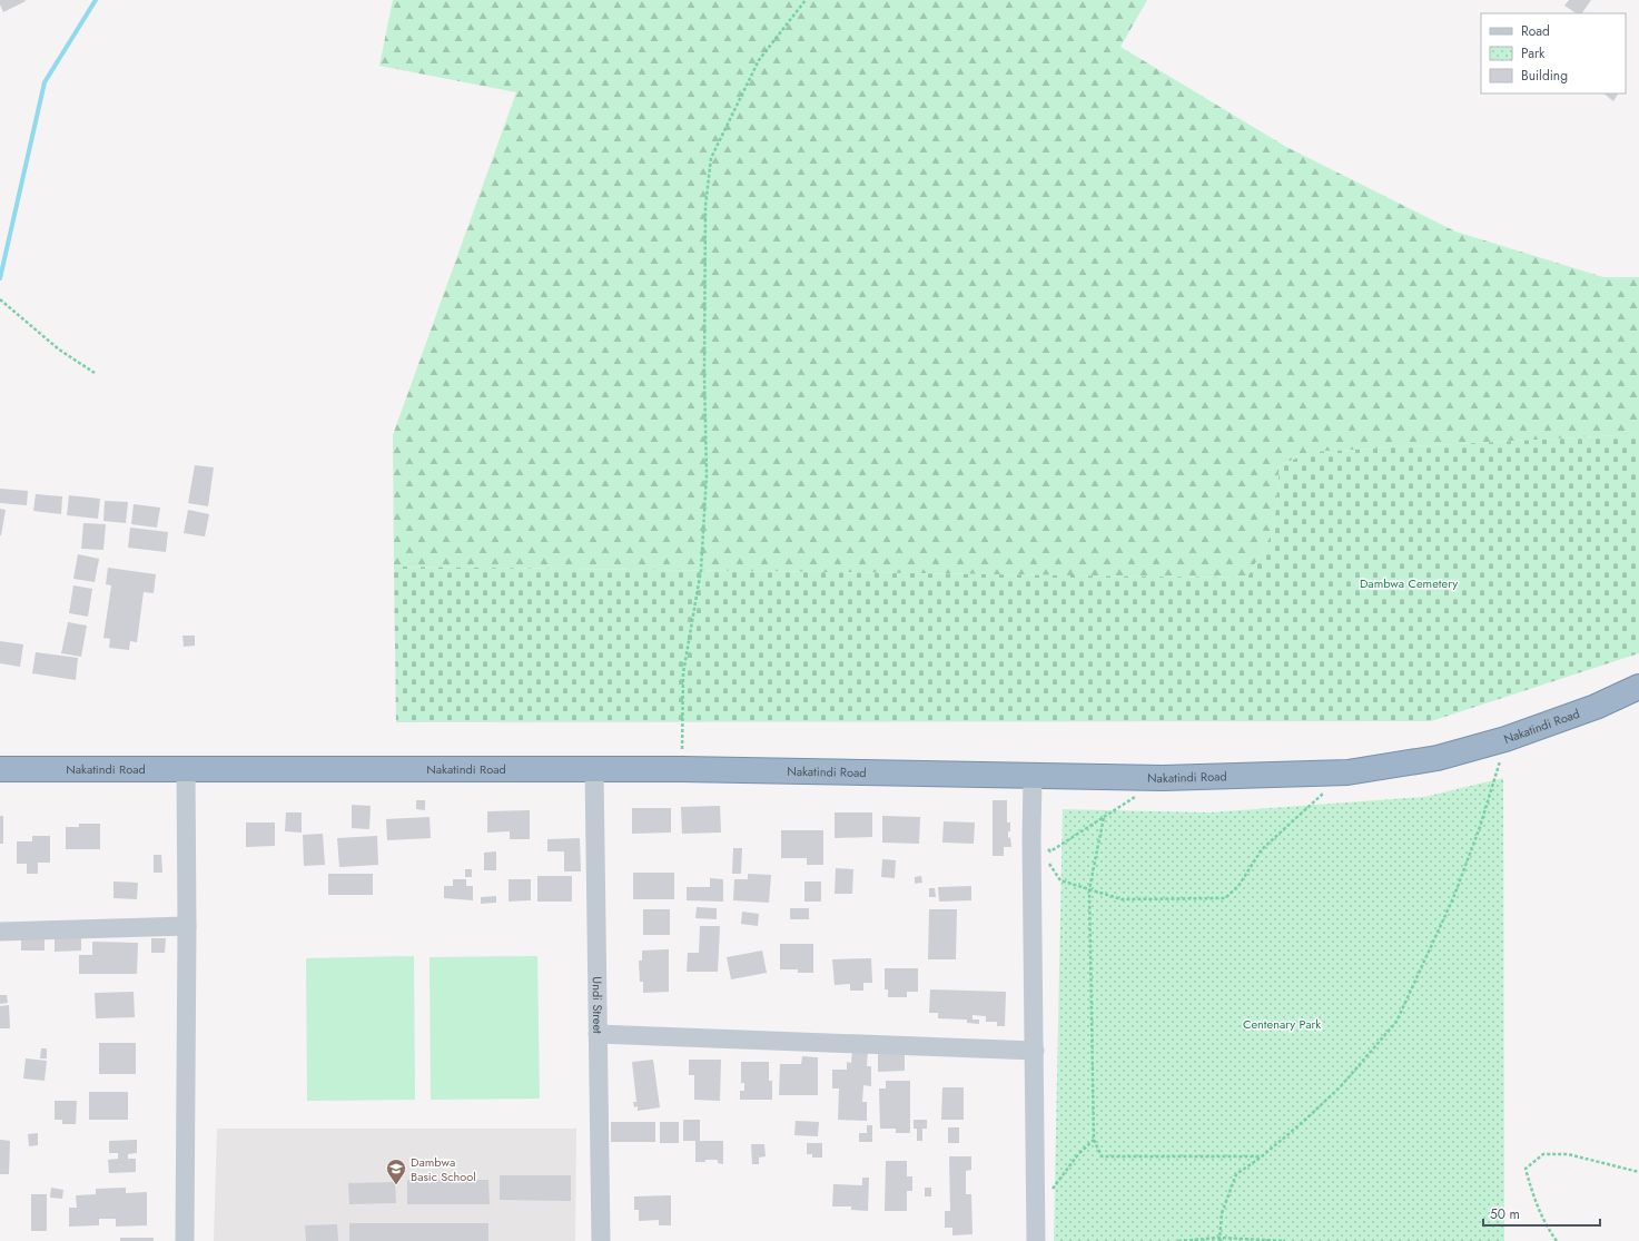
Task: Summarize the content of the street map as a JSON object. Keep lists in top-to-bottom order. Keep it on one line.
{"streets":{"highway":["Nakatindi Road"],"street":["Undi Street"]},"crossings":[["Nakatindi Road","Undi Street"]],"parks":["Dambwa Cemetery","Centenary Park"],"places":{"school or university":["Dambwa Basic School"]},"legend":["Road","Park","Building"],"scale_bar":"50 m"}
